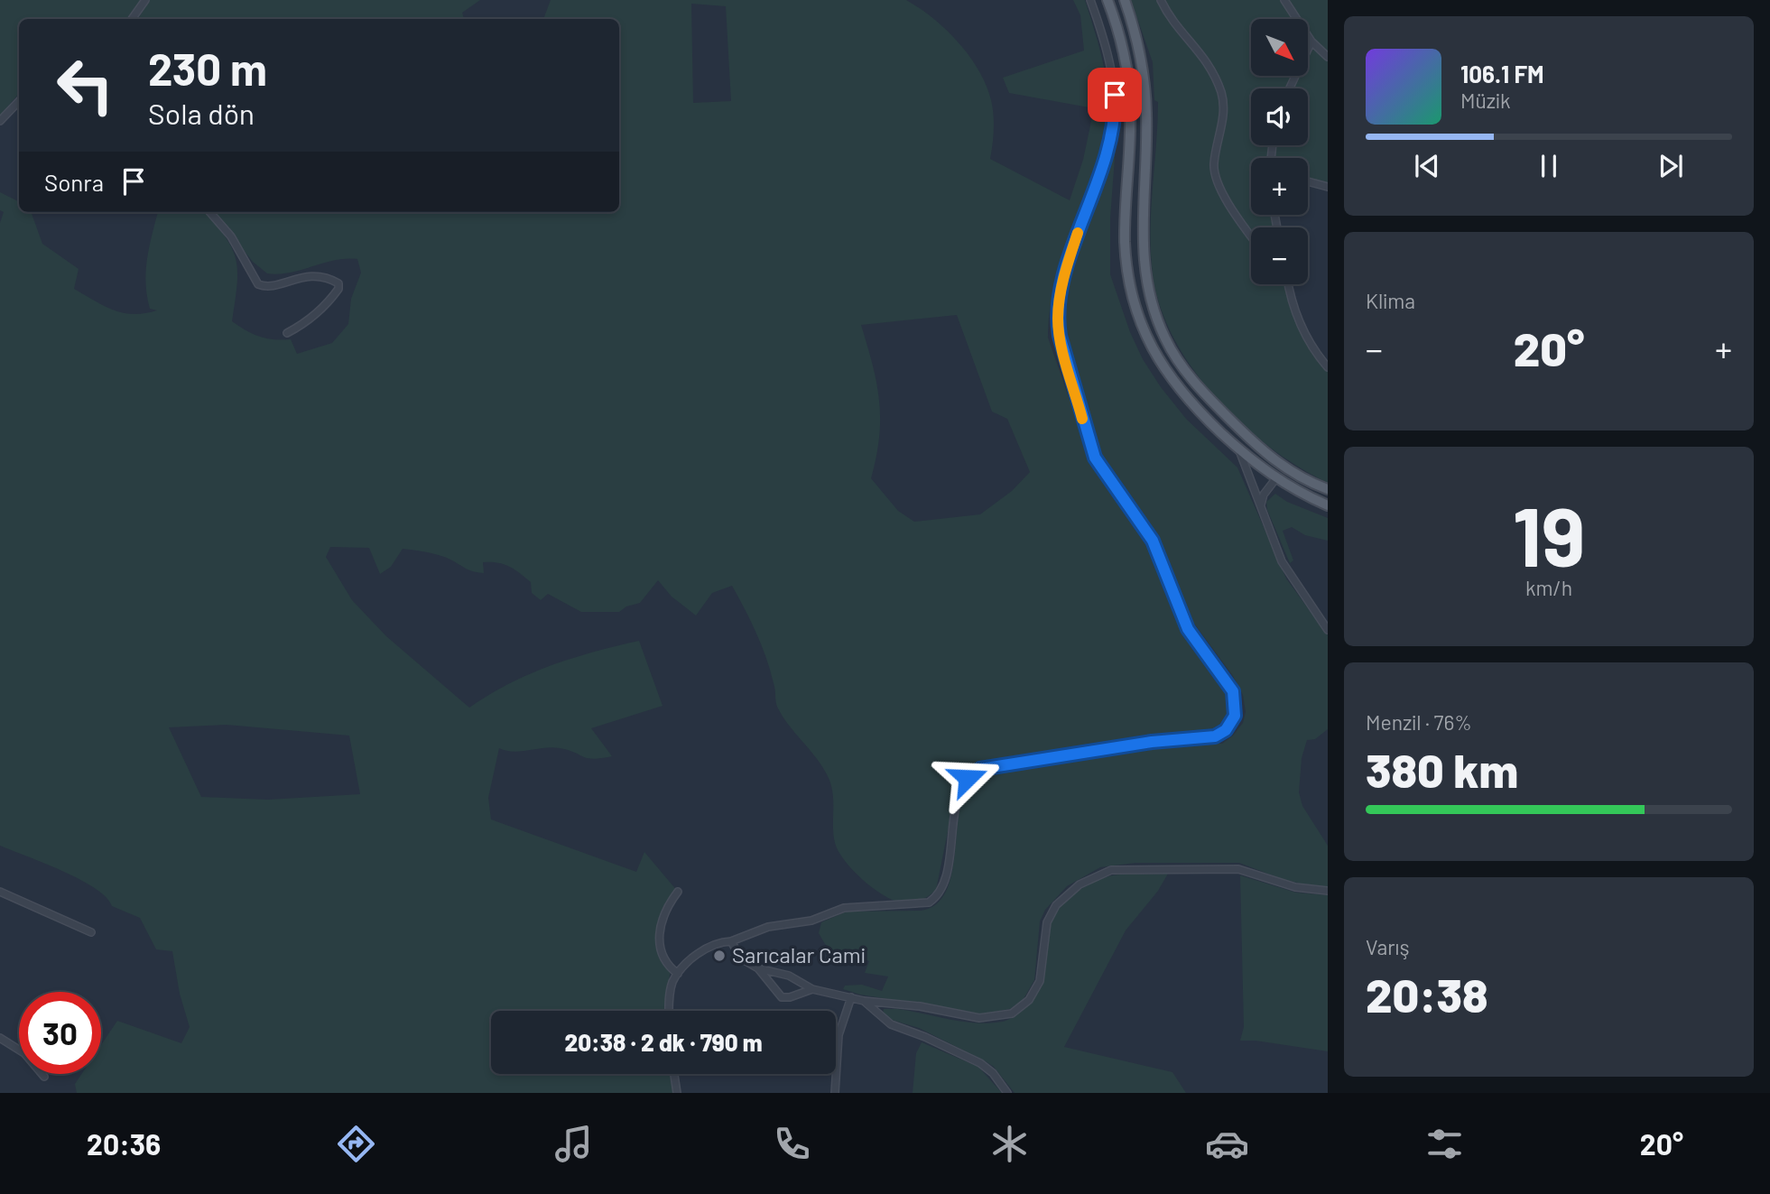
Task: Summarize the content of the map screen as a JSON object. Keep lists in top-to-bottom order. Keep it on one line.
{"places":["Sarıcalar Cami"],"north":"bottom right","page":{"map_buttons":["+","−"],"turn":["230 m","Sola dön"],"song":["106.1 FM","Müzik"],"then":"Sonra","tile":["Klima",["19","km/h"],["Menzil · 76%","380 km"],["Varış","20:38"]],"heat":["−","20°","+"],"limit":"30","trip":"20:38 · 2 dk · 790 m","tabs":["20:36","20°"]}}
